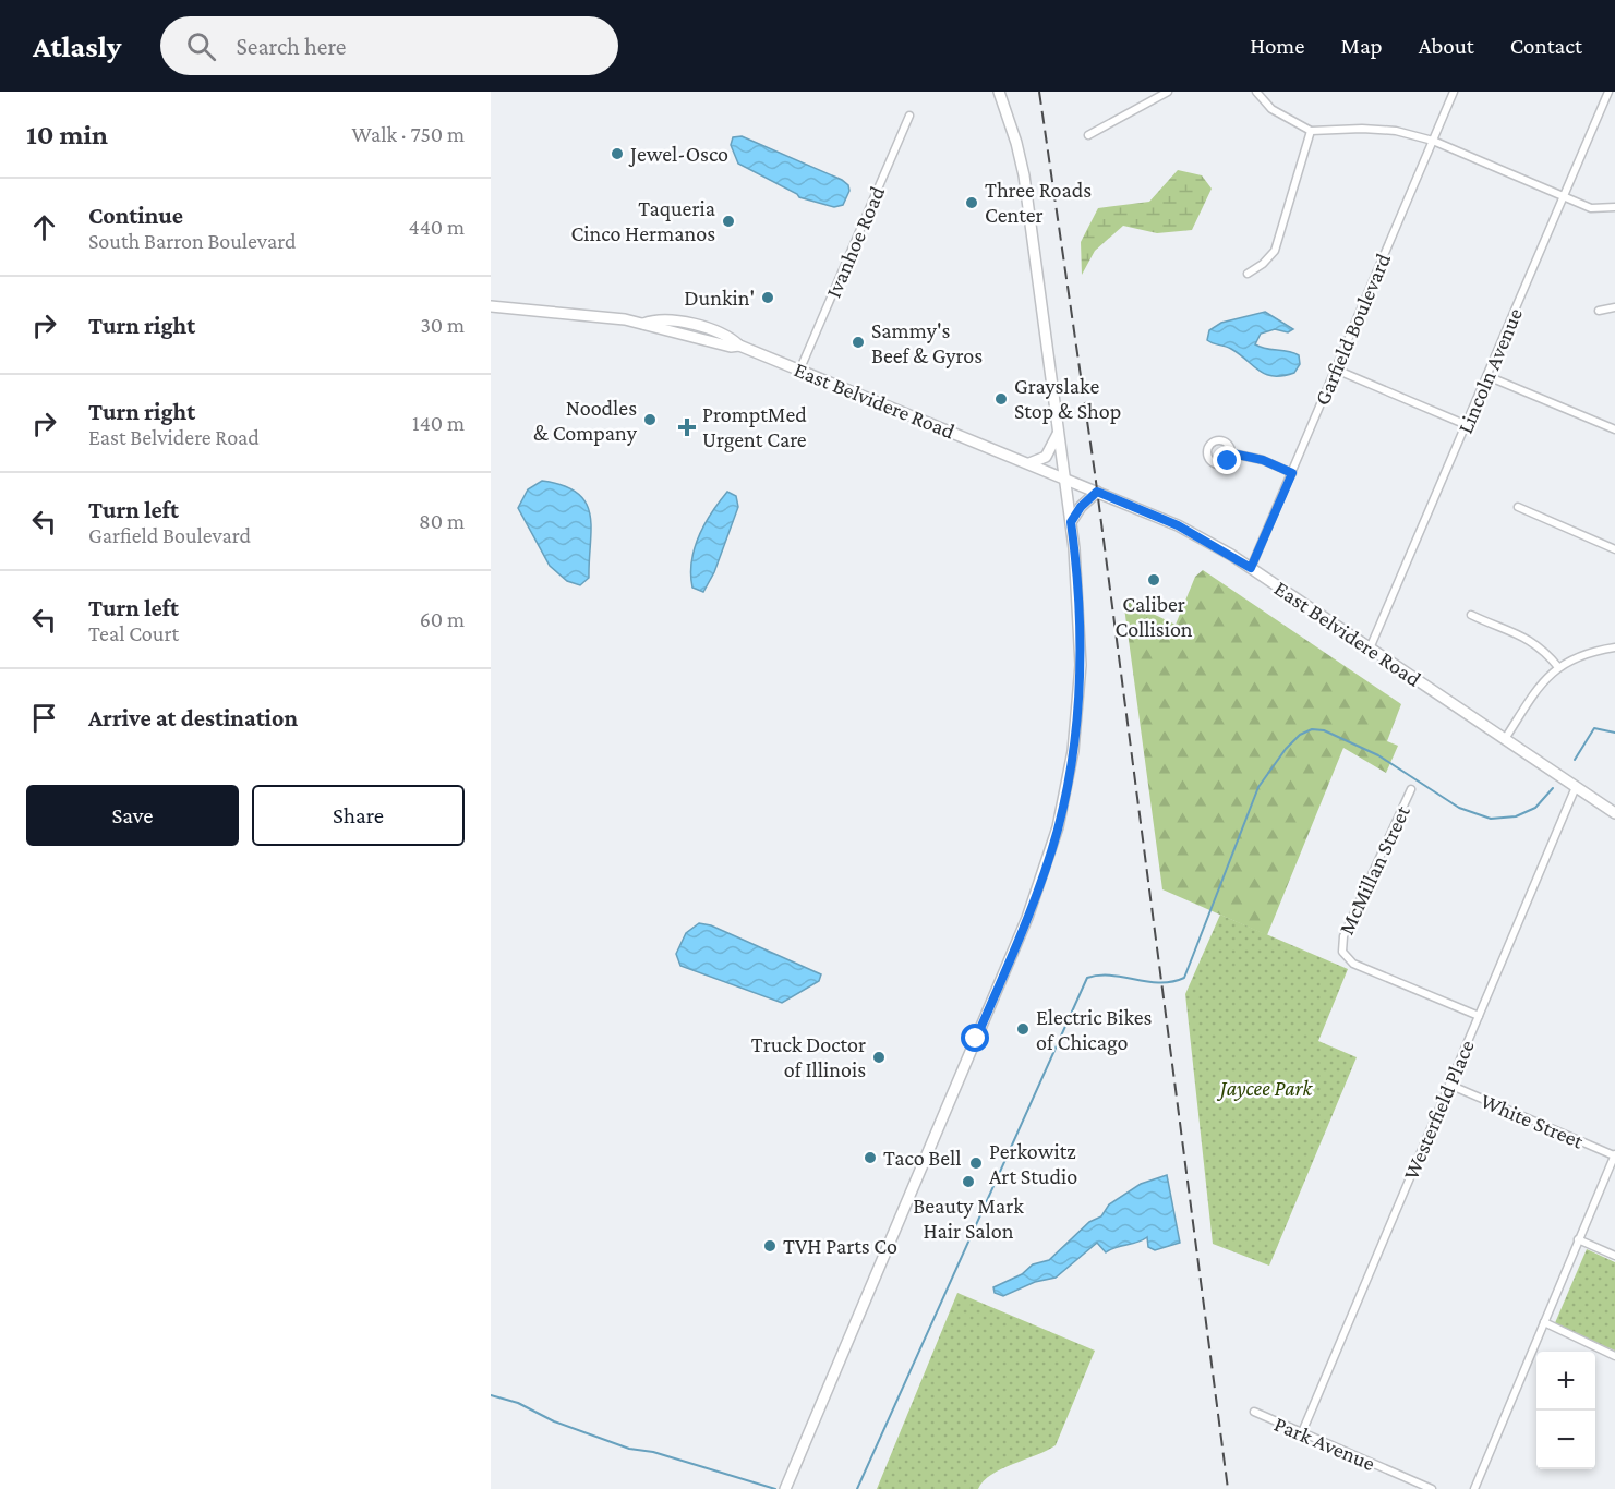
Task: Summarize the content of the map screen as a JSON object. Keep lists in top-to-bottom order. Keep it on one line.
{"streets":{"main road":["East Belvidere Road"],"street":["Ivanhoe Road","Garfield Boulevard","Lincoln Avenue","McMillan Street","Westerfield Place","White Street","Park Avenue"]},"crossings":[["Ivanhoe Road","East Belvidere Road"],["Garfield Boulevard","East Belvidere Road"],["Lincoln Avenue","East Belvidere Road"],["East Belvidere Road","Westerfield Place"],["McMillan Street","Westerfield Place"],["Westerfield Place","White Street"],["Westerfield Place","Park Avenue"]],"parks":["Jaycee Park"],"places":{"other":["Jewel-Osco","Three Roads Center","Taqueria Cinco Hermanos","Dunkin'","Sammy's Beef & Gyros","Grayslake Stop & Shop","Noodles & Company","Caliber Collision","Electric Bikes of Chicago","Truck Doctor of Illinois","Taco Bell","Perkowitz Art Studio","Beauty Mark Hair Salon","TVH Parts Co"],"health":["PromptMed Urgent Care"]},"page":{"header":"Atlasly","search":"Search here","nav":["Home","Map","About","Contact"],"heading":["10 min","Walk · 750 m"],"list":[["Continue","South Barron Boulevard","440 m"],["Turn right","30 m"],["Turn right","East Belvidere Road","140 m"],["Turn left","Garfield Boulevard","80 m"],["Turn left","Teal Court","60 m"],"Arrive at destination"],"buttons":["Save","Share"],"map_buttons":["+","−"]}}
